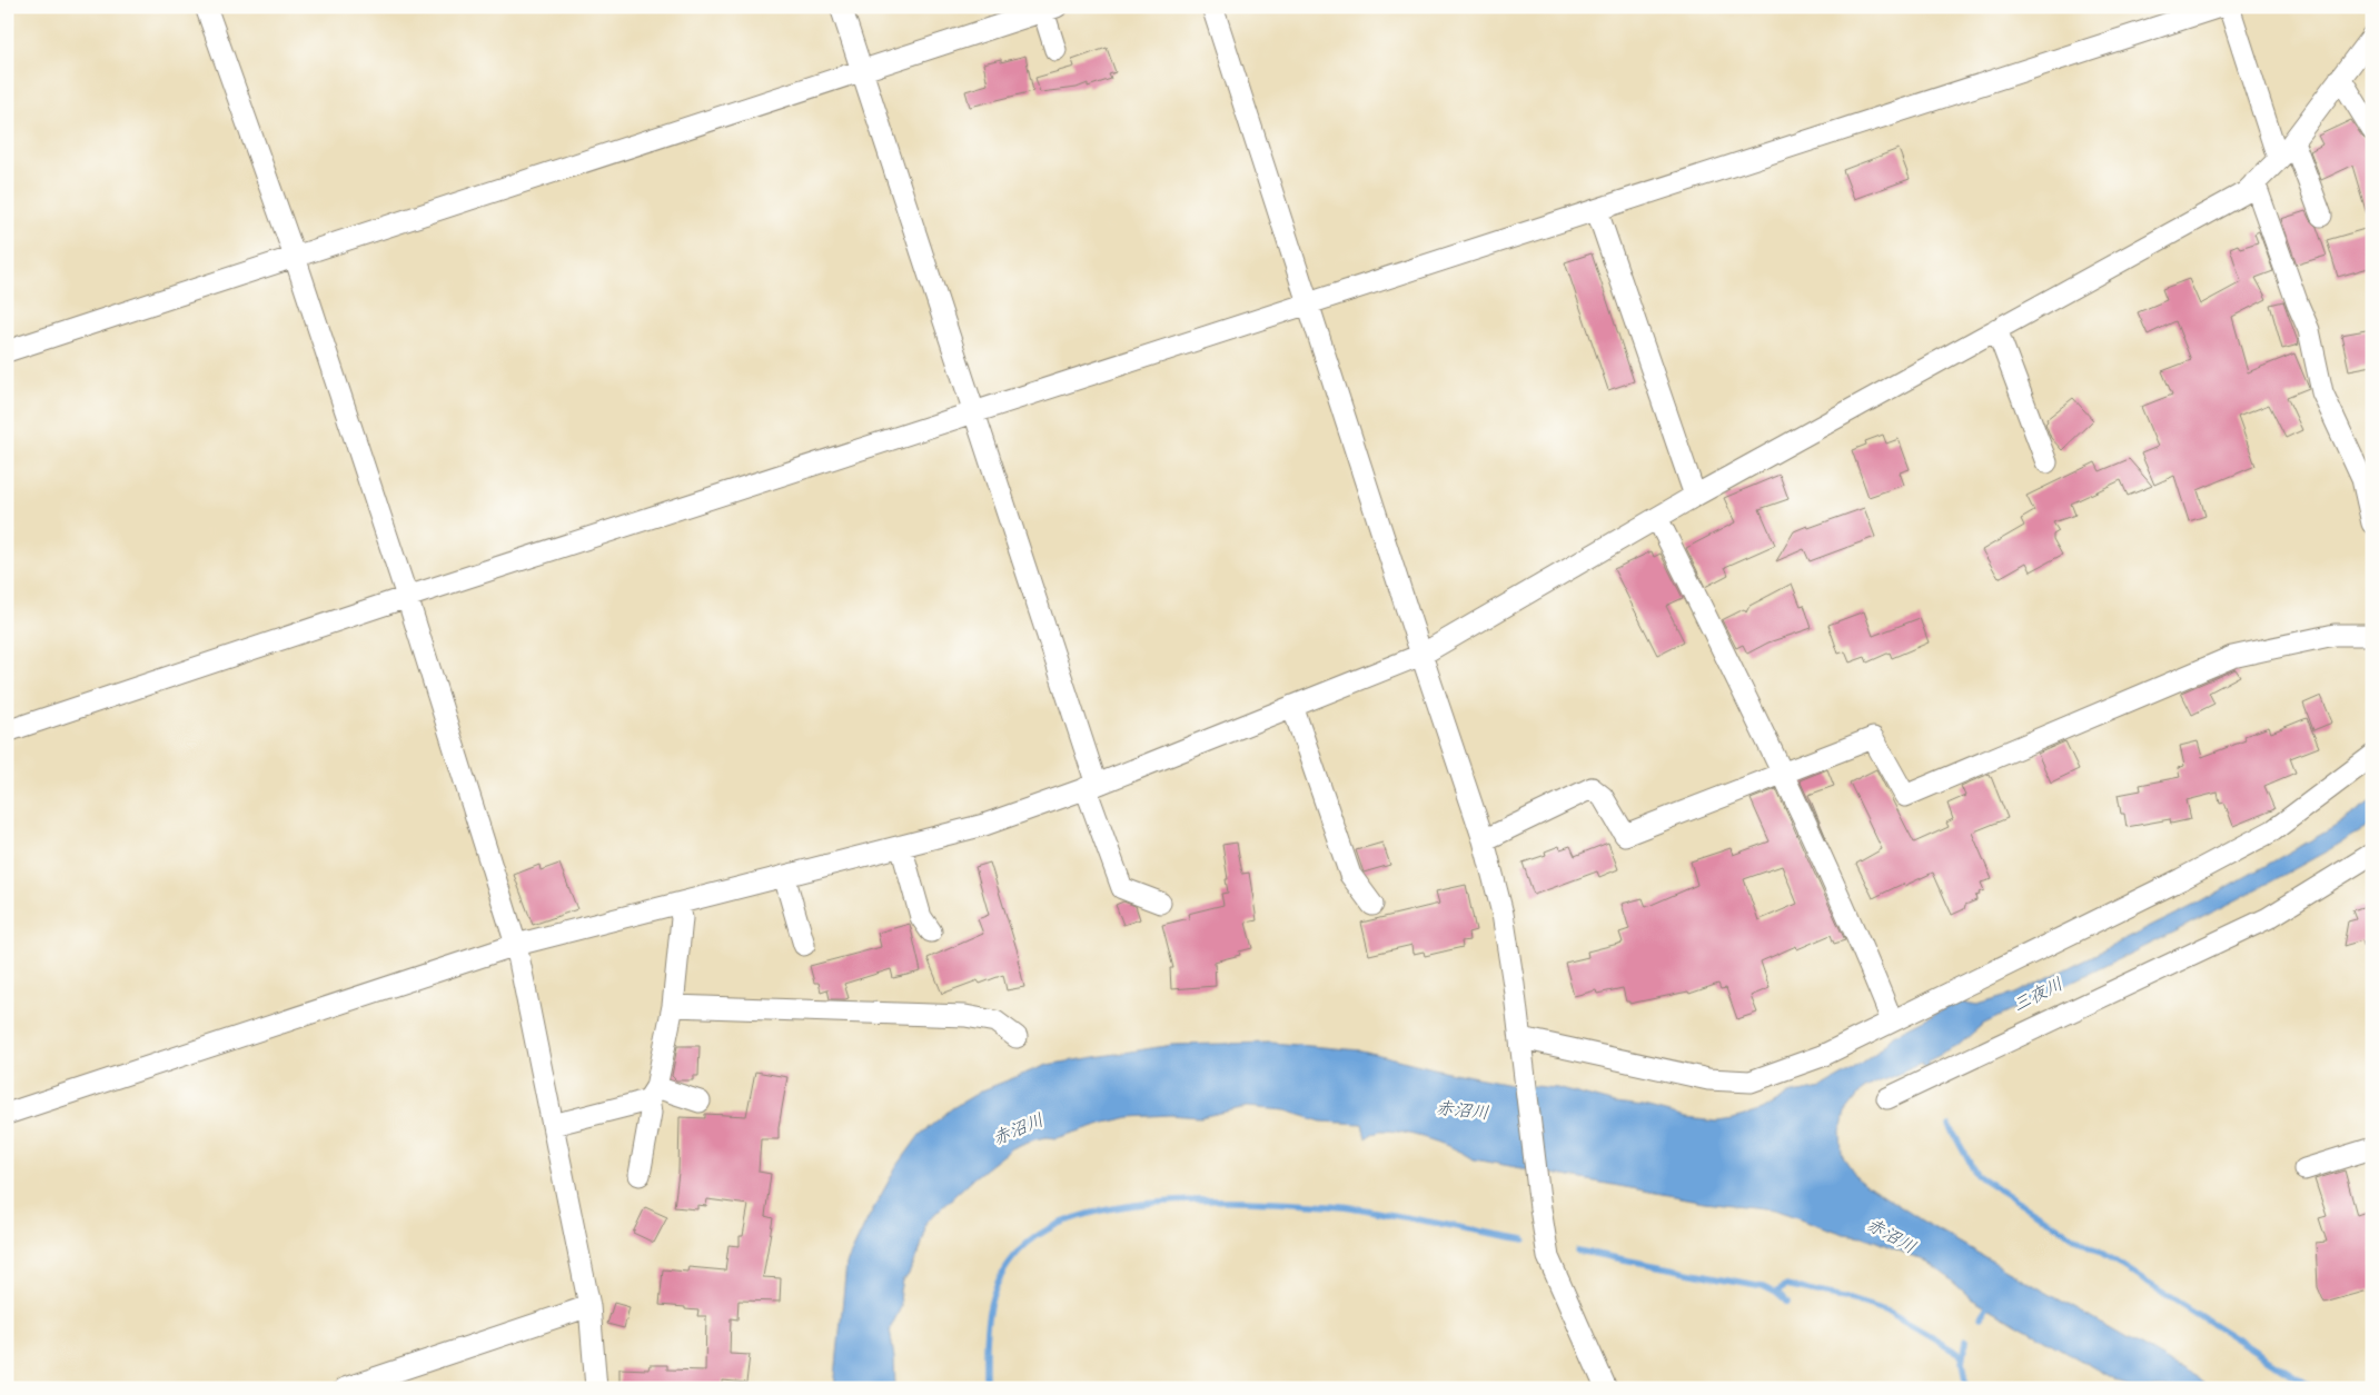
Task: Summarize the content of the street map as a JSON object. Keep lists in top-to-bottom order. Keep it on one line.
{"water":["三夜川","赤沼川"]}
